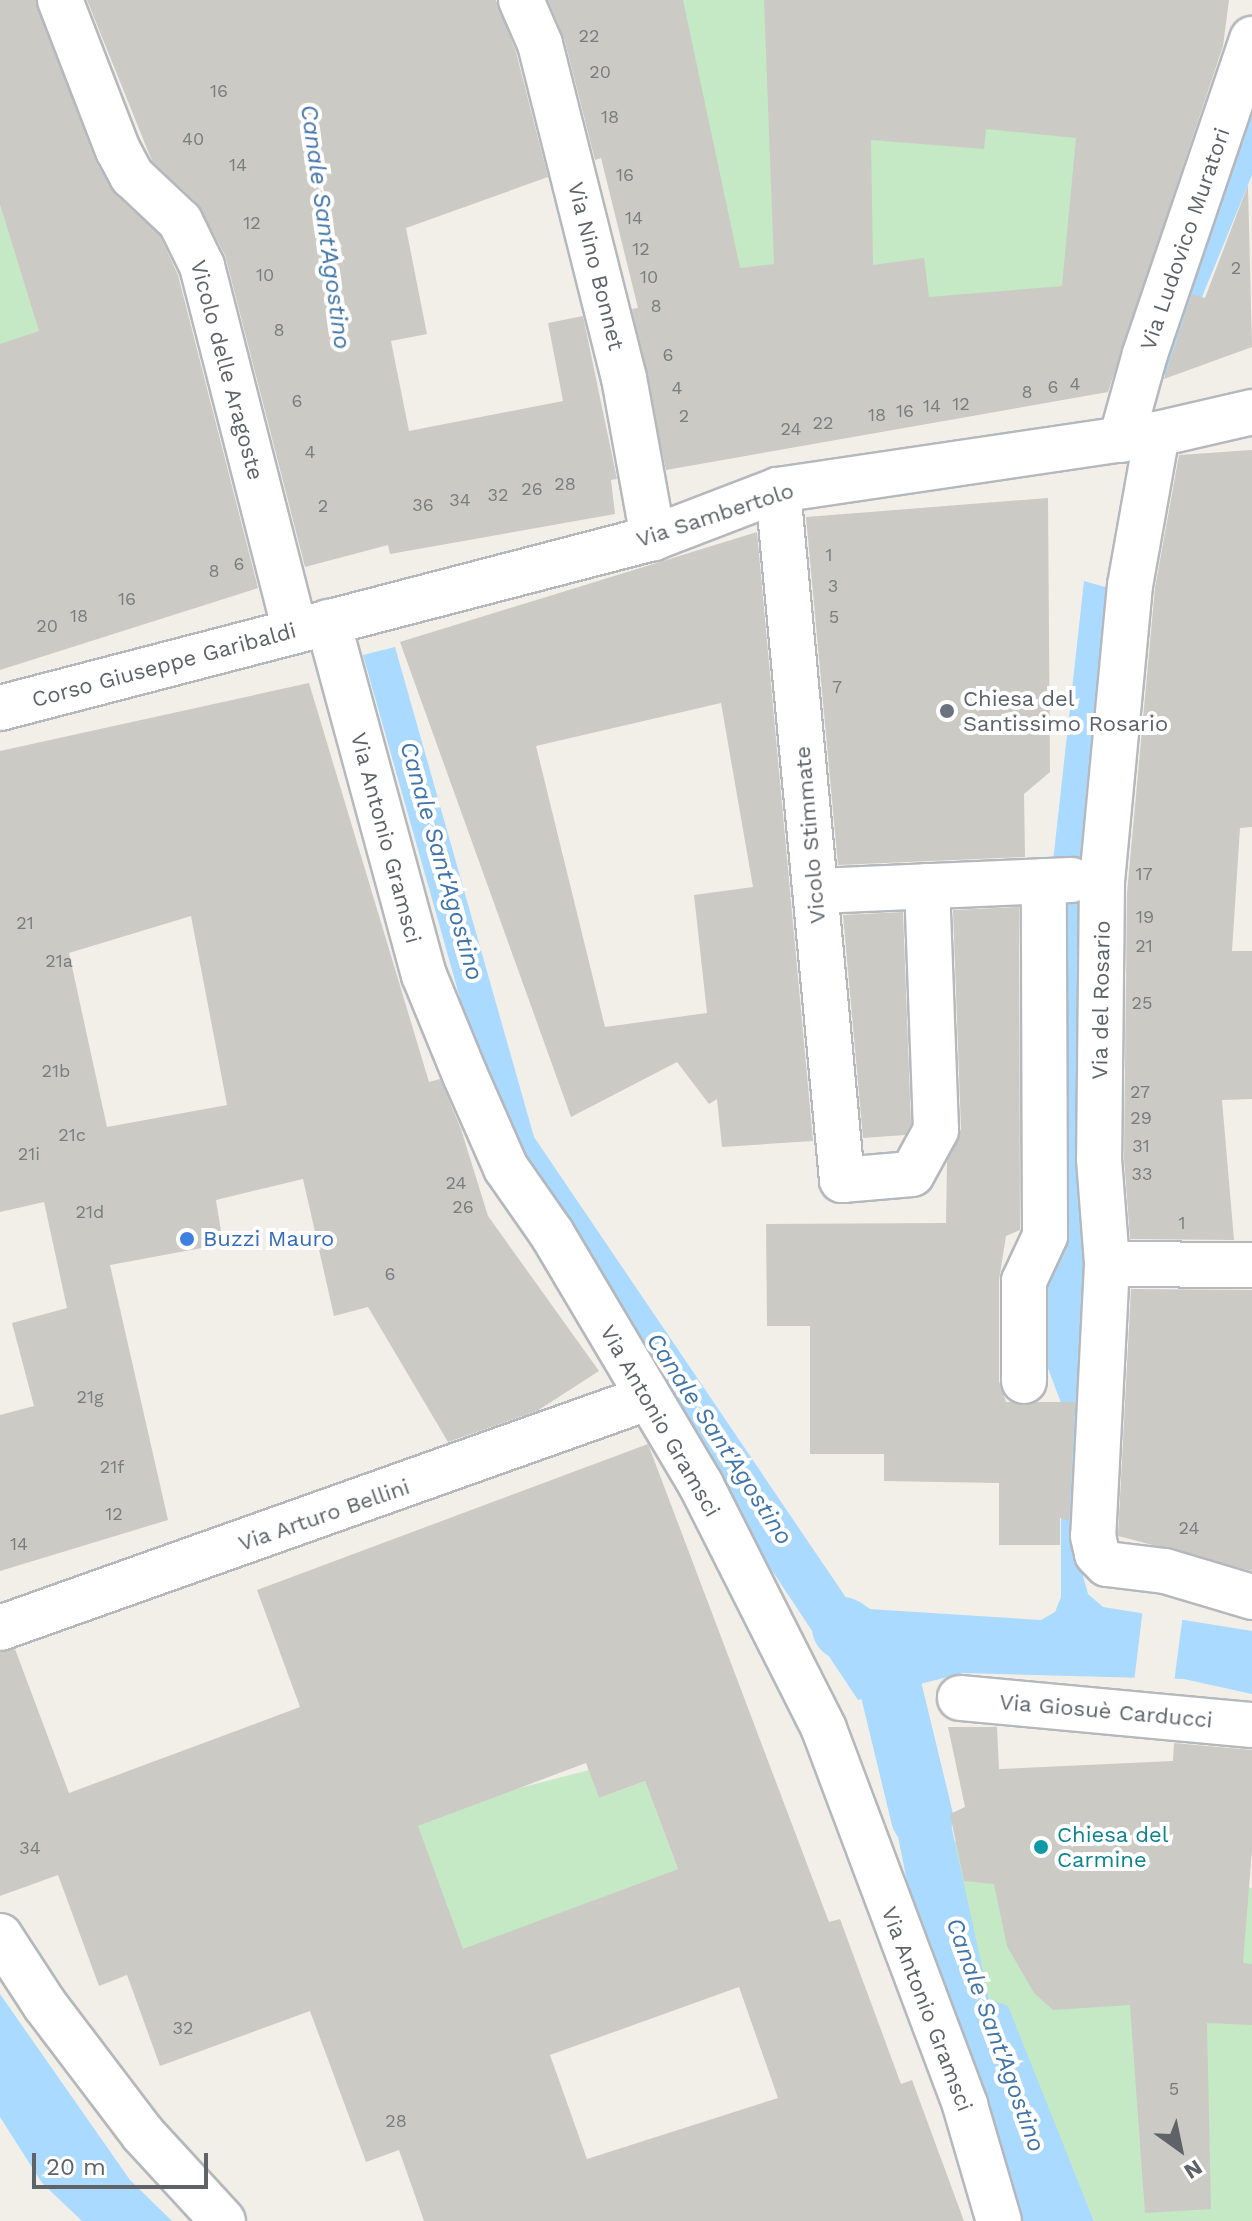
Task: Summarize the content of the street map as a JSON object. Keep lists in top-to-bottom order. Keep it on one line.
{"streets":{"street":["Via Ludovico Muratori","Via Nino Bonnet","Vicolo delle Aragoste","Via Sambertolo","Corso Giuseppe Garibaldi","Vicolo Stimmate","Via Antonio Gramsci","Via del Rosario","Via Arturo Bellini","Via Giosuè Carducci"]},"crossings":[["Via Ludovico Muratori","Via Sambertolo"],["Via Ludovico Muratori","Via del Rosario"],["Via Nino Bonnet","Via Sambertolo"],["Vicolo delle Aragoste","Via Sambertolo"],["Vicolo delle Aragoste","Corso Giuseppe Garibaldi"],["Vicolo delle Aragoste","Via Antonio Gramsci"],["Via Sambertolo","Corso Giuseppe Garibaldi"],["Via Sambertolo","Vicolo Stimmate"],["Via Sambertolo","Via Antonio Gramsci"],["Via Sambertolo","Via del Rosario"],["Corso Giuseppe Garibaldi","Via Antonio Gramsci"],["Via Antonio Gramsci","Via Arturo Bellini"]],"water":["Canale Sant'Agostino"],"places":["Chiesa del Santissimo Rosario","Buzzi Mauro","Chiesa del Carmine"],"house_numbers":["22","20","16","18","40","14","16","14","12","12","2","10","10","8","8","6","4","6","4","8","6","12","14","16","18","2","22","24","4","28","26","32","34","36","2","1","6","8","3","16","18","5","20","7","17","19","21","21","21a","25","21b","27","29","21c","31","21i","33","24","26","21d","1","6","21g","21f","12","24","14","34","32","5","28"],"scale_bar":"20 m","north":"bottom right"}
